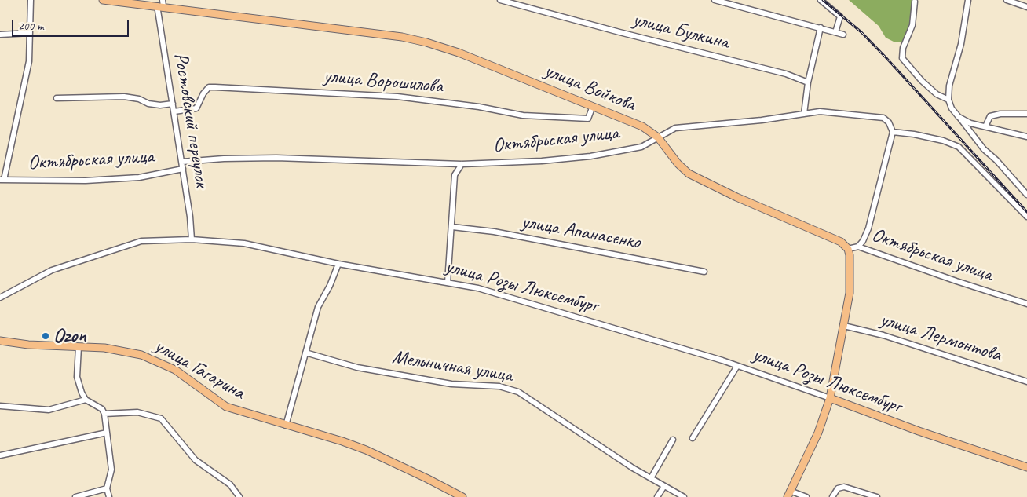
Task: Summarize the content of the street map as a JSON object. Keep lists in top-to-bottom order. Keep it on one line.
{"streets":{"main road":["улица Войкова","Октябрьская улица","улица Розы Люксембург","улица Гагарина"],"street":["улица Булкина","улица Ворошилова","Ростовский переулок","улица Апанасенко","улица Лермонтова","Мельничная улица"]},"crossings":[["улица Ворошилова","улица Войкова"],["улица Ворошилова","Ростовский переулок"],["улица Войкова","Ростовский переулок"],["улица Войкова","Октябрьская улица"],["Ростовский переулок","Октябрьская улица"],["Ростовский переулок","улица Розы Люксембург"]],"places":["Ozon"],"scale_bar":"200 m"}
